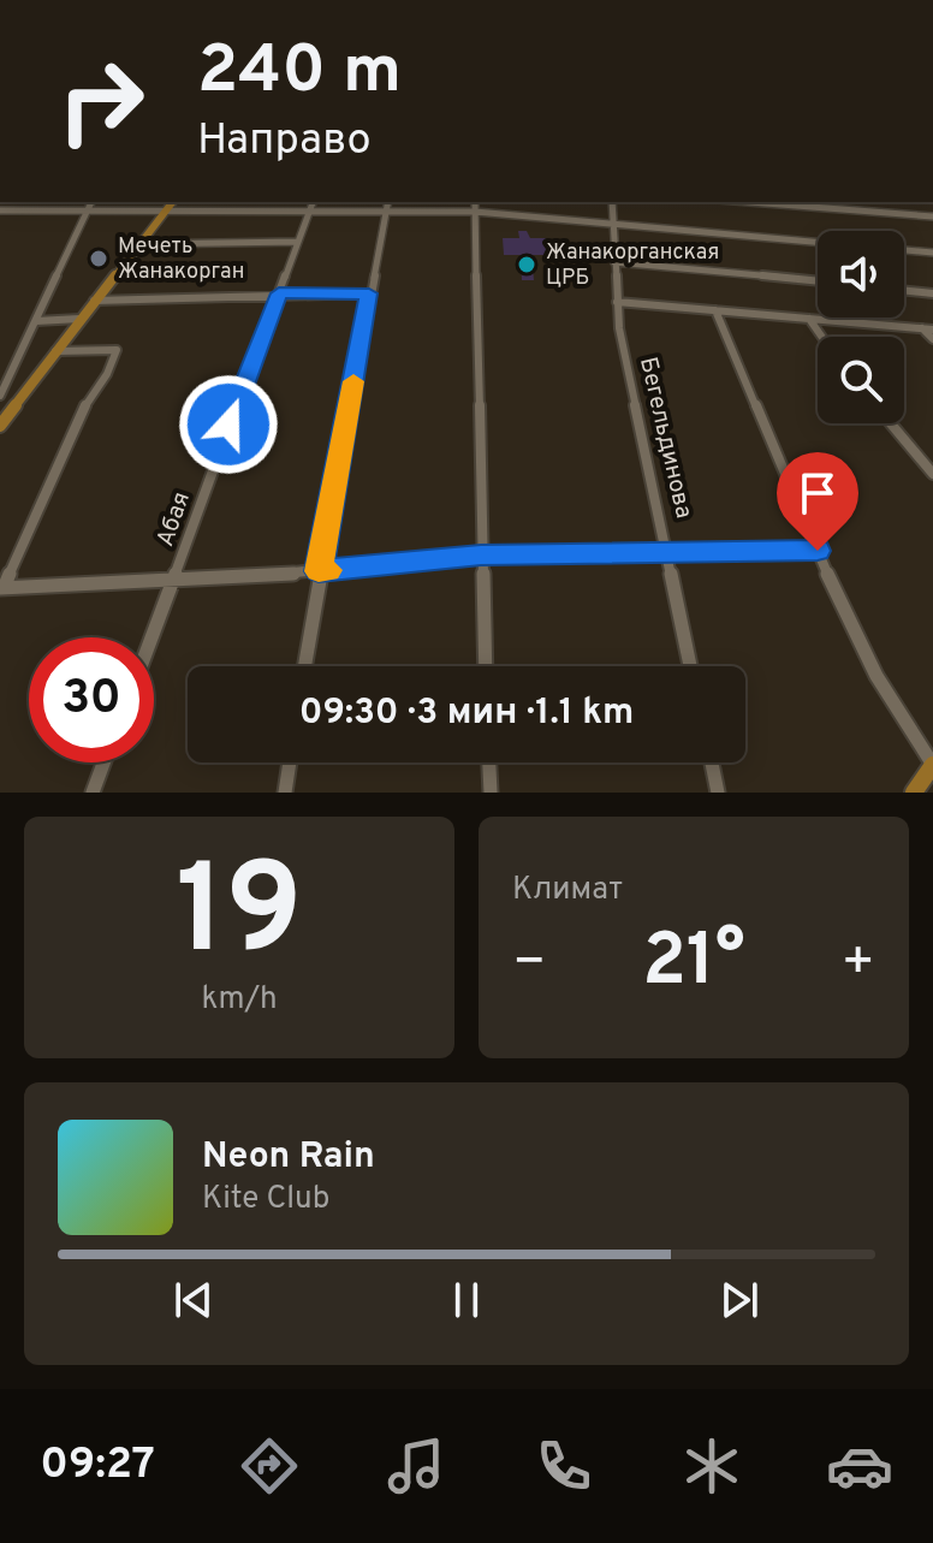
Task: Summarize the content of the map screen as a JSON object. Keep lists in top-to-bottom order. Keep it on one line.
{"streets":{"street":["Бегельдинова","Абая"]},"places":["Мечеть Жанакорган","Жанакорганская ЦРБ"],"page":{"turn":["240 m","Направо"],"limit":"30","trip":"09:30 · 3 мин · 1.1 km","tile":[["19","km/h"],"Климат"],"heat":["−","21°","+"],"song":["Neon Rain","Kite Club"],"tabs":"09:27"}}
